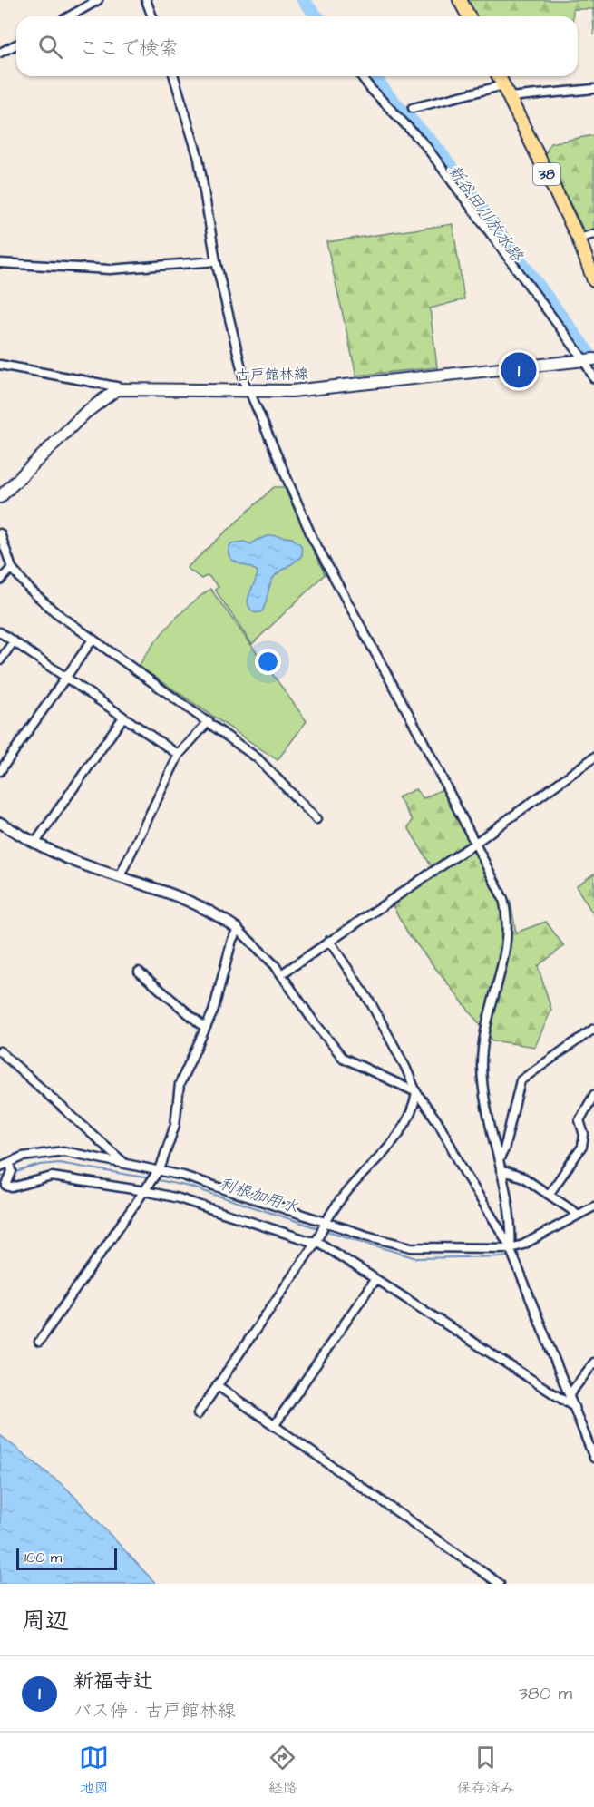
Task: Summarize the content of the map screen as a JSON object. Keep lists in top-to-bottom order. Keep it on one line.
{"streets":{"main road":["38","古戸館林線"]},"water":["新谷田川放水路","利根加用水"],"scale_bar":"100 m","page":{"search":"ここで検索","pins":"1","scale":"100 m","heading":"周辺","list":[{"mark":"1","name":"新福寺辻","note":"バス停 · 古戸館林線","value":"380 m"}],"nav":["地図","経路","保存済み"]}}
